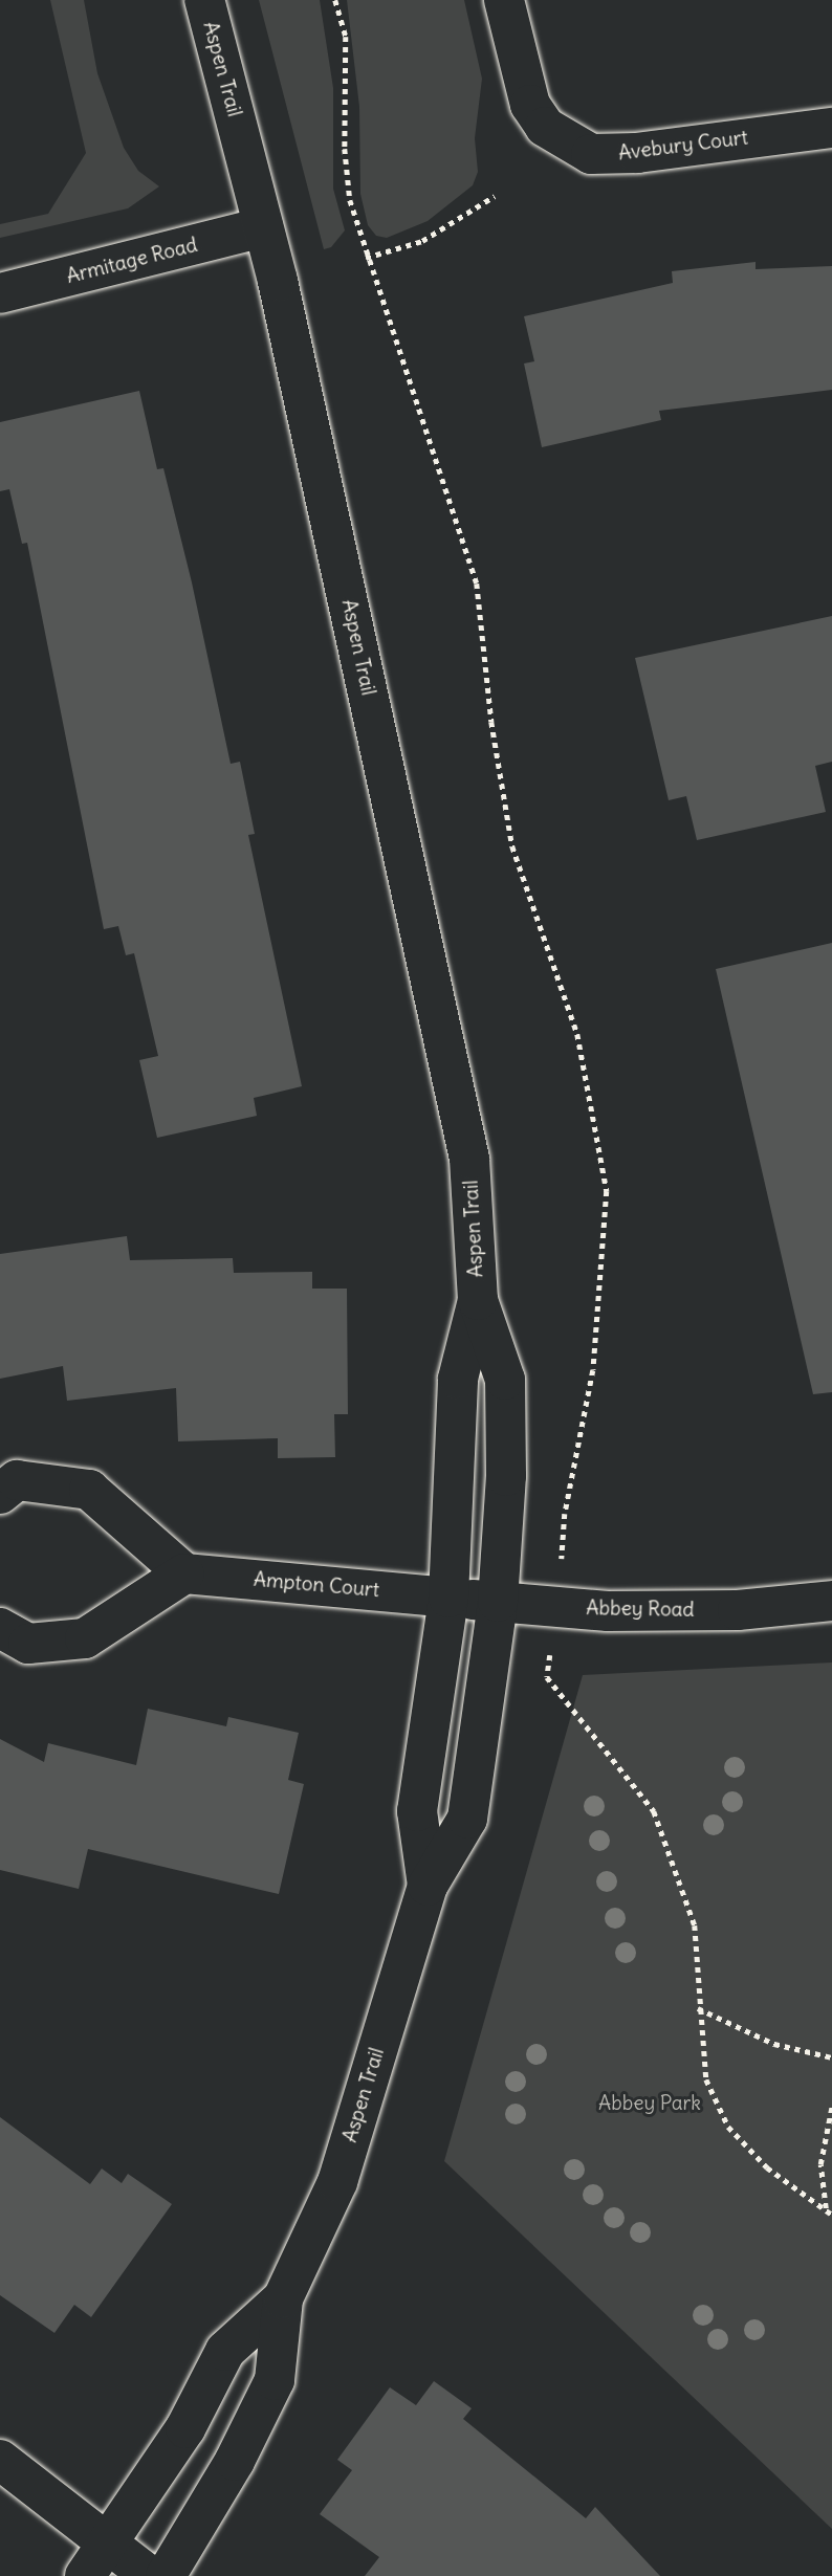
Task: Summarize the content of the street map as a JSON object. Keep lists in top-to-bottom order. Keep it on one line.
{"streets":{"street":["Aspen Trail","Avebury Court","Armitage Road","Ampton Court","Abbey Road"]},"crossings":[["Aspen Trail","Armitage Road"],["Aspen Trail","Ampton Court"],["Aspen Trail","Abbey Road"],["Ampton Court","Abbey Road"]],"parks":["Abbey Park"]}
